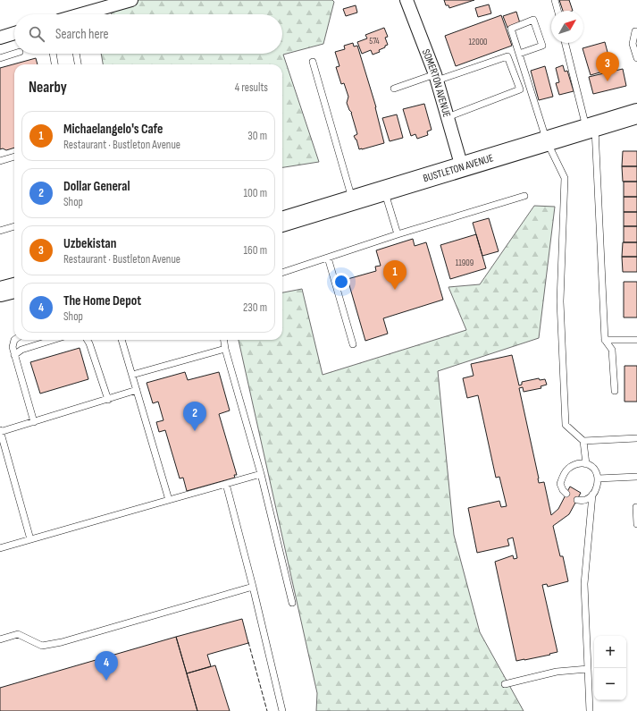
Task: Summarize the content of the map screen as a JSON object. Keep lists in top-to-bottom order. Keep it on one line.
{"streets":{"main road":["BUSTLETON AVENUE"],"street":["SOMERTON AVENUE"]},"crossings":[["SOMERTON AVENUE","BUSTLETON AVENUE"]],"house_numbers":["574","12000","11909"],"north":"top right","page":{"search":"Search here","pins":["3","1","2","4"],"heading":["Nearby","4 results"],"list":[{"mark":"1","name":"Michaelangelo's Cafe","note":"Restaurant · Bustleton Avenue","value":"30 m"},{"mark":"2","name":"Dollar General","note":"Shop","value":"100 m"},{"mark":"3","name":"Uzbekistan","note":"Restaurant · Bustleton Avenue","value":"160 m"},{"mark":"4","name":"The Home Depot","note":"Shop","value":"230 m"}],"map_buttons":["+","−"]}}
